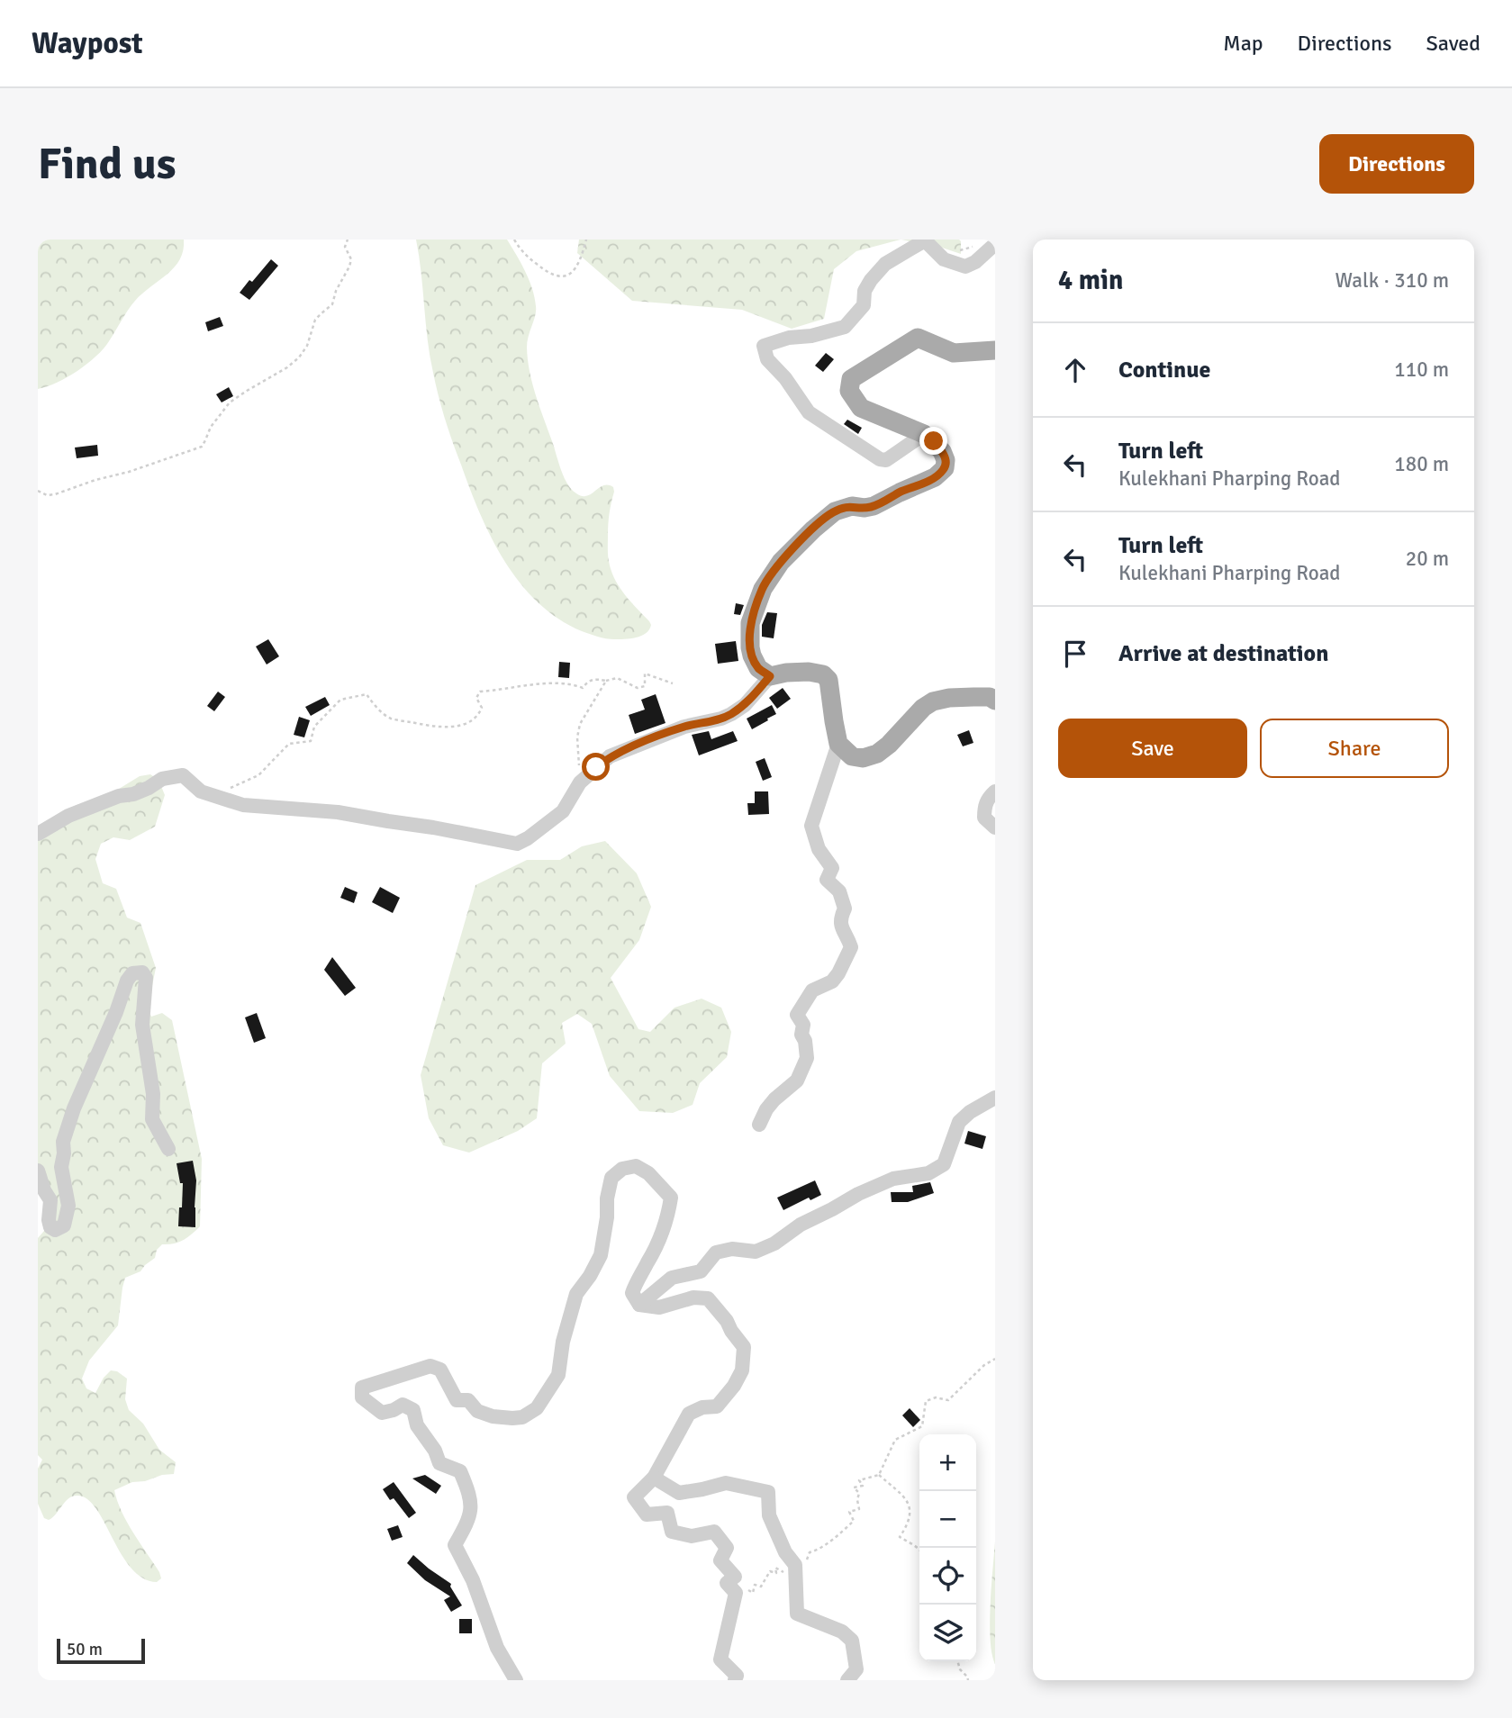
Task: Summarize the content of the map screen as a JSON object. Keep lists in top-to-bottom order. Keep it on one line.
{"scale_bar":"50 m","page":{"header":"Waypost","nav":["Map","Directions","Saved"],"buttons":["Directions",["Save","Share"]],"title":"Find us","heading":["4 min","Walk · 310 m"],"list":[["Continue","110 m"],["Turn left","Kulekhani Pharping Road","180 m"],["Turn left","Kulekhani Pharping Road","20 m"],"Arrive at destination"],"map_buttons":["+","−"],"scale":"50 m"}}
